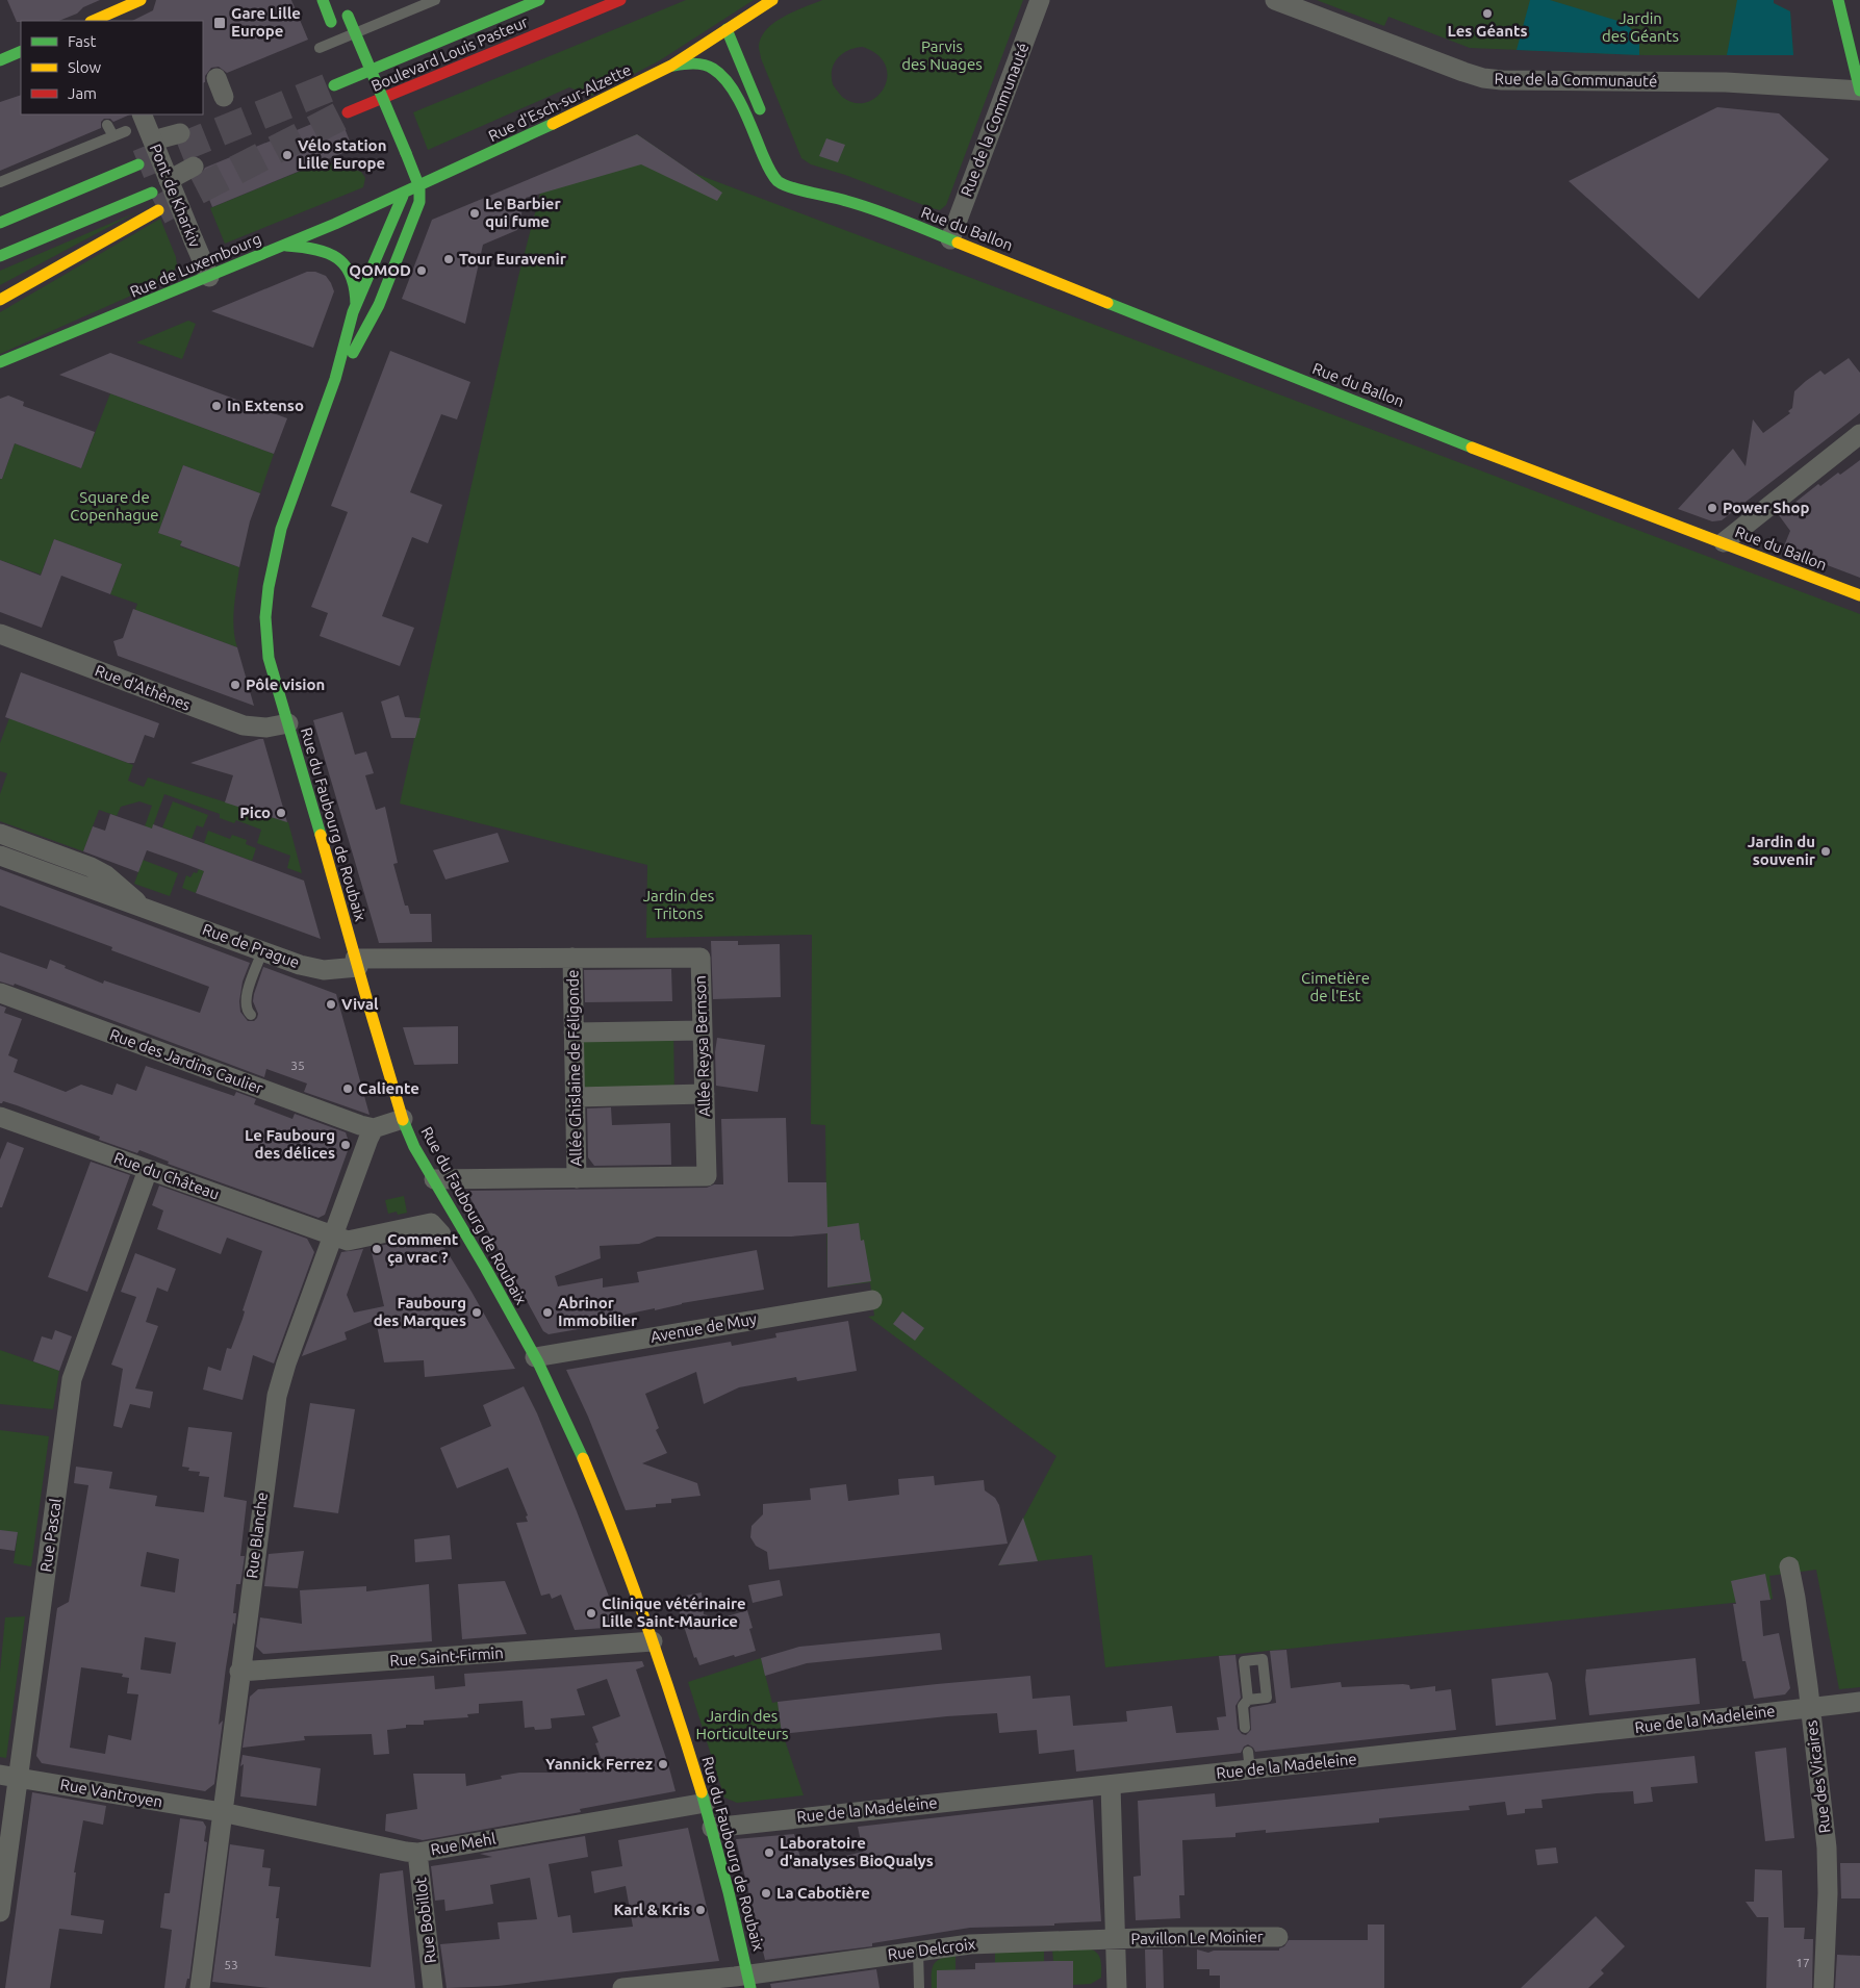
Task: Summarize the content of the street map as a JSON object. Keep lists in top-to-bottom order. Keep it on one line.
{"streets":{"main road":["Boulevard Louis Pasteur","Rue d'Esch-sur-Alzette","Rue du Ballon","Rue de Luxembourg","Rue du Faubourg de Roubaix"],"street":["Rue de la Communauté","Pont de Kharkiv","Rue d'Athènes","Rue de Prague","Allée Reysa Bernson","Rue des Jardins Caulier","Allée Ghislaine de Féligonde","Rue du Château","Avenue de Muy","Rue Pascal","Rue Blanche","Rue Saint-Firmin","Rue de la Madeleine","Rue des Vicaires","Rue Vantroyen","Rue Mehl","Rue Bobillot","Pavillon Le Moinier","Rue Delcroix"]},"crossings":[["Rue de la Communauté","Rue du Ballon"],["Rue d'Esch-sur-Alzette","Rue du Ballon"],["Rue d'Esch-sur-Alzette","Rue de Luxembourg"],["Rue d'Esch-sur-Alzette","Rue du Faubourg de Roubaix"],["Pont de Kharkiv","Rue de Luxembourg"],["Rue de Luxembourg","Rue du Faubourg de Roubaix"],["Rue d'Athènes","Rue du Faubourg de Roubaix"],["Rue du Faubourg de Roubaix","Rue de Prague"],["Rue du Faubourg de Roubaix","Allée Reysa Bernson"],["Rue du Faubourg de Roubaix","Avenue de Muy"],["Rue du Faubourg de Roubaix","Rue Saint-Firmin"],["Rue du Faubourg de Roubaix","Rue de la Madeleine"],["Rue du Faubourg de Roubaix","Rue Mehl"],["Rue du Faubourg de Roubaix","Rue Delcroix"],["Rue de Prague","Allée Reysa Bernson"],["Allée Reysa Bernson","Allée Ghislaine de Féligonde"],["Rue des Jardins Caulier","Rue Blanche"],["Rue du Château","Rue Pascal"],["Rue du Château","Rue Blanche"],["Rue Pascal","Rue Vantroyen"],["Rue Blanche","Rue Saint-Firmin"],["Rue Blanche","Rue Vantroyen"],["Rue Blanche","Rue Mehl"],["Rue de la Madeleine","Rue des Vicaires"],["Rue Vantroyen","Rue Mehl"],["Rue Mehl","Rue Bobillot"],["Pavillon Le Moinier","Rue Delcroix"]],"parks":["Jardin des Géants","Parvis des Nuages","Square de Copenhague","Jardin des Tritons","Cimetière de l'Est","Jardin des Horticulteurs"],"places":{"other":["Les Géants","Vélo station Lille Europe","Le Barbier qui fume","Tour Euravenir","QOMOD","In Extenso","Power Shop","Pôle vision","Pico","Jardin du souvenir","Vival","Caliente","Le Faubourg des délices","Comment ça vrac ?","Faubourg des Marques","Abrinor Immobilier","Clinique vétérinaire Lille Saint-Maurice","Yannick Ferrez","Laboratoire d'analyses BioQualys","La Cabotière","Karl & Kris"],"transit":["Gare Lille Europe"]},"house_numbers":["35","17","53"],"legend":["Fast","Slow","Jam"]}
